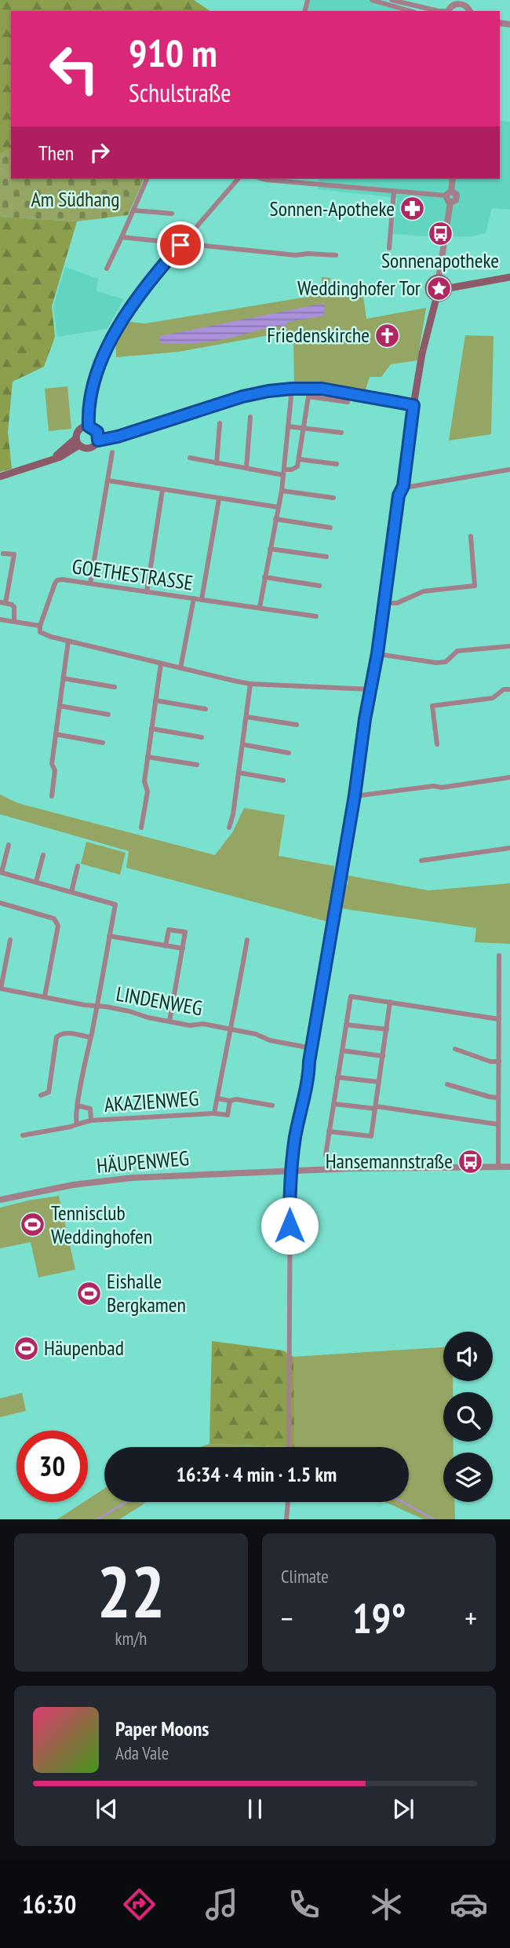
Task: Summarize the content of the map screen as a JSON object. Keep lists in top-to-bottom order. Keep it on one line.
{"streets":{"street":["GOETHESTRASSE","LINDENWEG","AKAZIENWEG","HÄUPENWEG"]},"crossings":[["LINDENWEG","AKAZIENWEG"]],"parks":["Am Südhang"],"places":{"pharmacy":["Sonnen-Apotheke"],"bus stop":["Sonnenapotheke","Hansemannstraße"],"place":["Weddinghofer Tor"],"church":["Friedenskirche"],"sports":["Tennisclub Weddinghofen","Eishalle Bergkamen","Häupenbad"]},"page":{"turn":["910 m","Schulstraße"],"then":"Then","limit":"30","trip":"16:34 · 4 min · 1.5 km","tile":[["22","km/h"],"Climate"],"heat":["−","19°","+"],"song":["Paper Moons","Ada Vale"],"tabs":"16:30"}}
